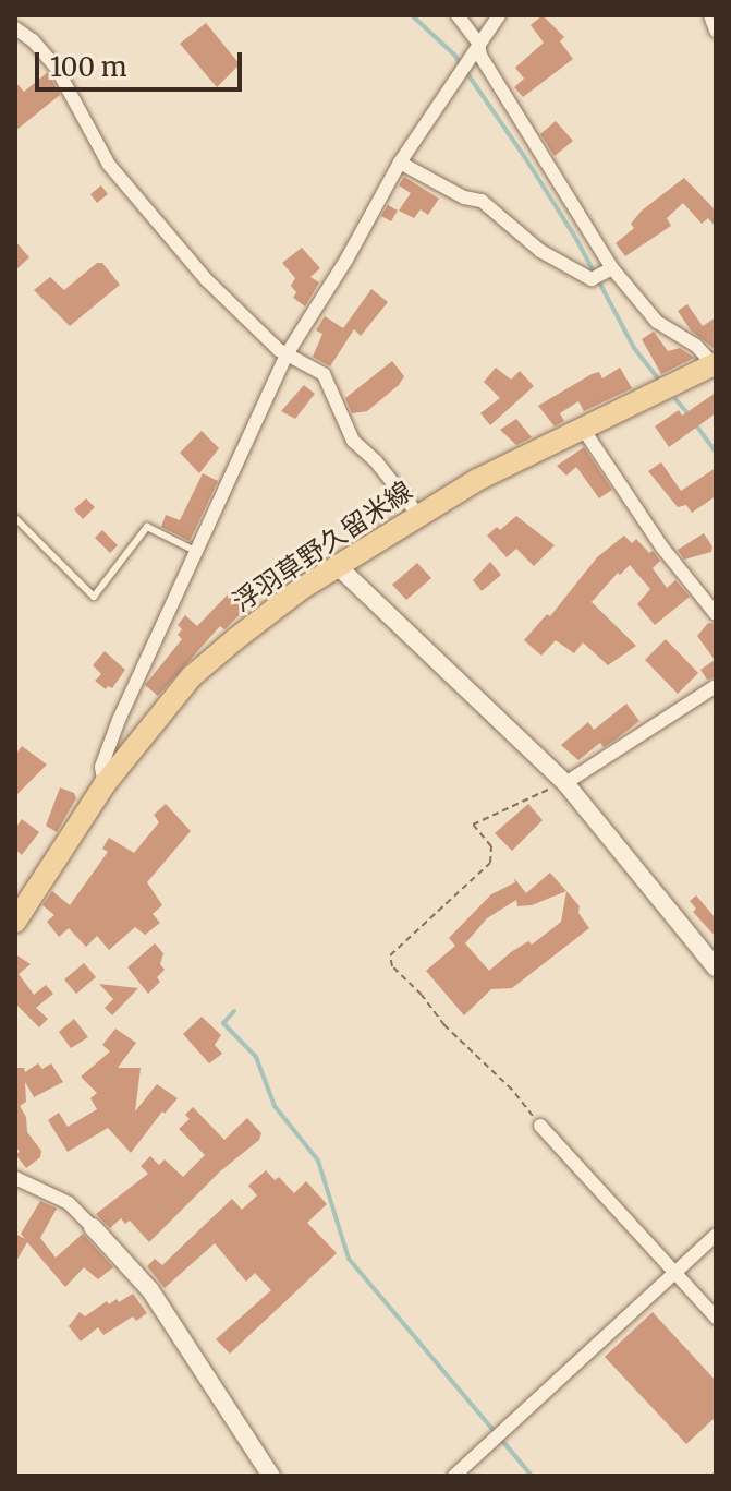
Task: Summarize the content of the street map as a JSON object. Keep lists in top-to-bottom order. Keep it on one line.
{"streets":{"main road":["浮羽草野久留米線"]},"scale_bar":"100 m"}
